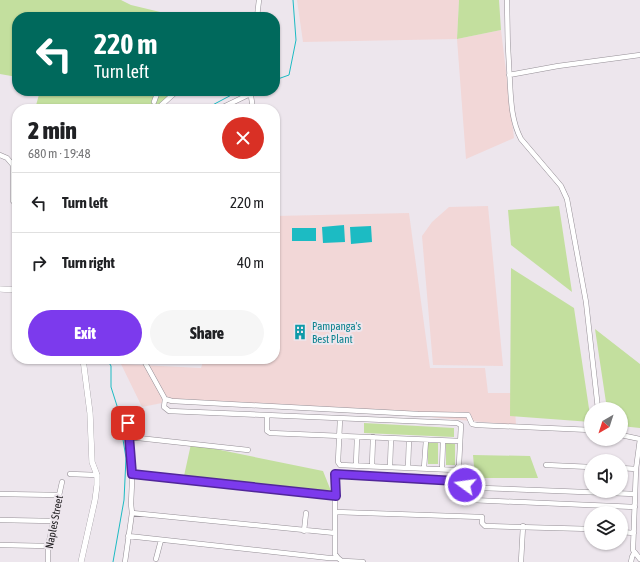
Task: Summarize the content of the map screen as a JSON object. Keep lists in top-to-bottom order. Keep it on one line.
{"streets":{"street":["Naples Street"]},"places":{"building":["Pampanga's Best Plant"]},"north":"bottom left","page":{"turn":["220 m","Turn left"],"heading":["2 min","680 m · 19:48"],"list":[{"name":"Turn left","value":"220 m"},{"name":"Turn right","value":"40 m"}],"buttons":["Exit","Share"]}}
